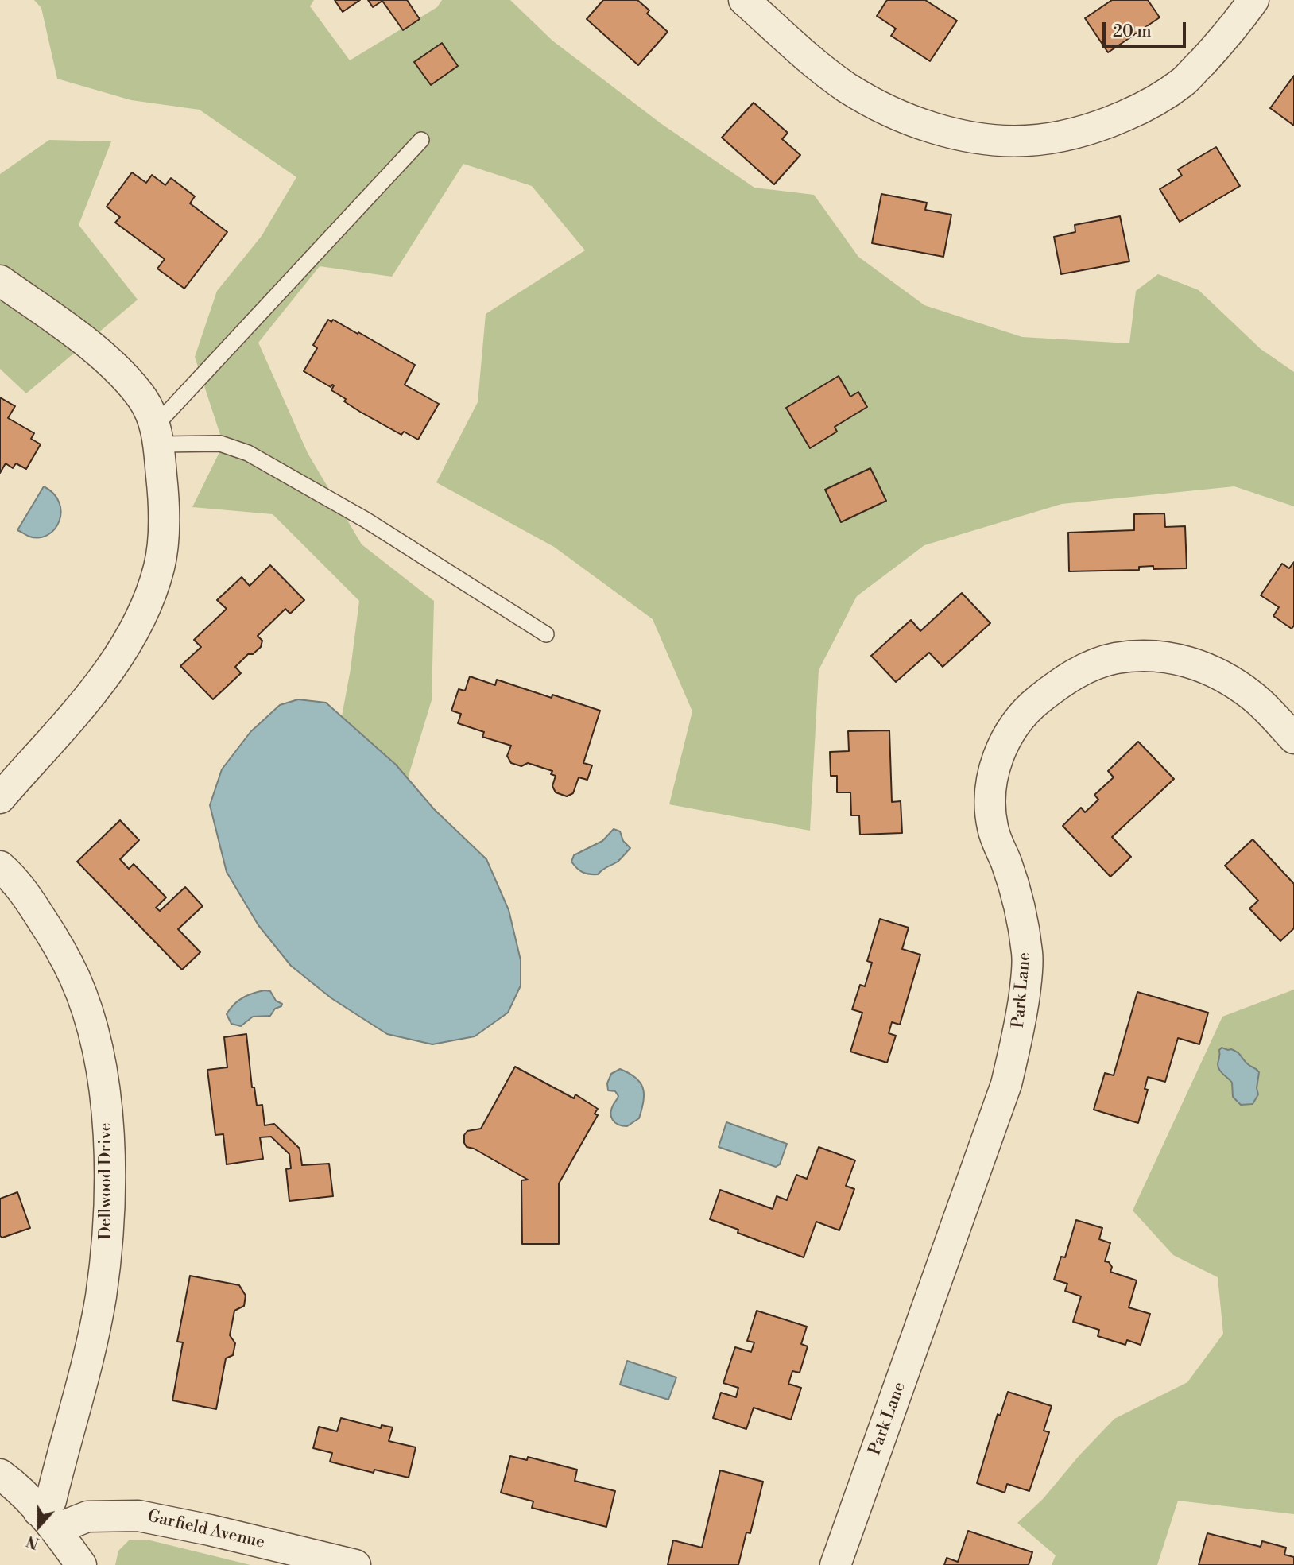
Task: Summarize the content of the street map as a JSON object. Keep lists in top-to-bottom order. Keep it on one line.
{"streets":{"street":["Park Lane","Dellwood Drive","Garfield Avenue"]},"scale_bar":"20 m","north":"bottom"}
